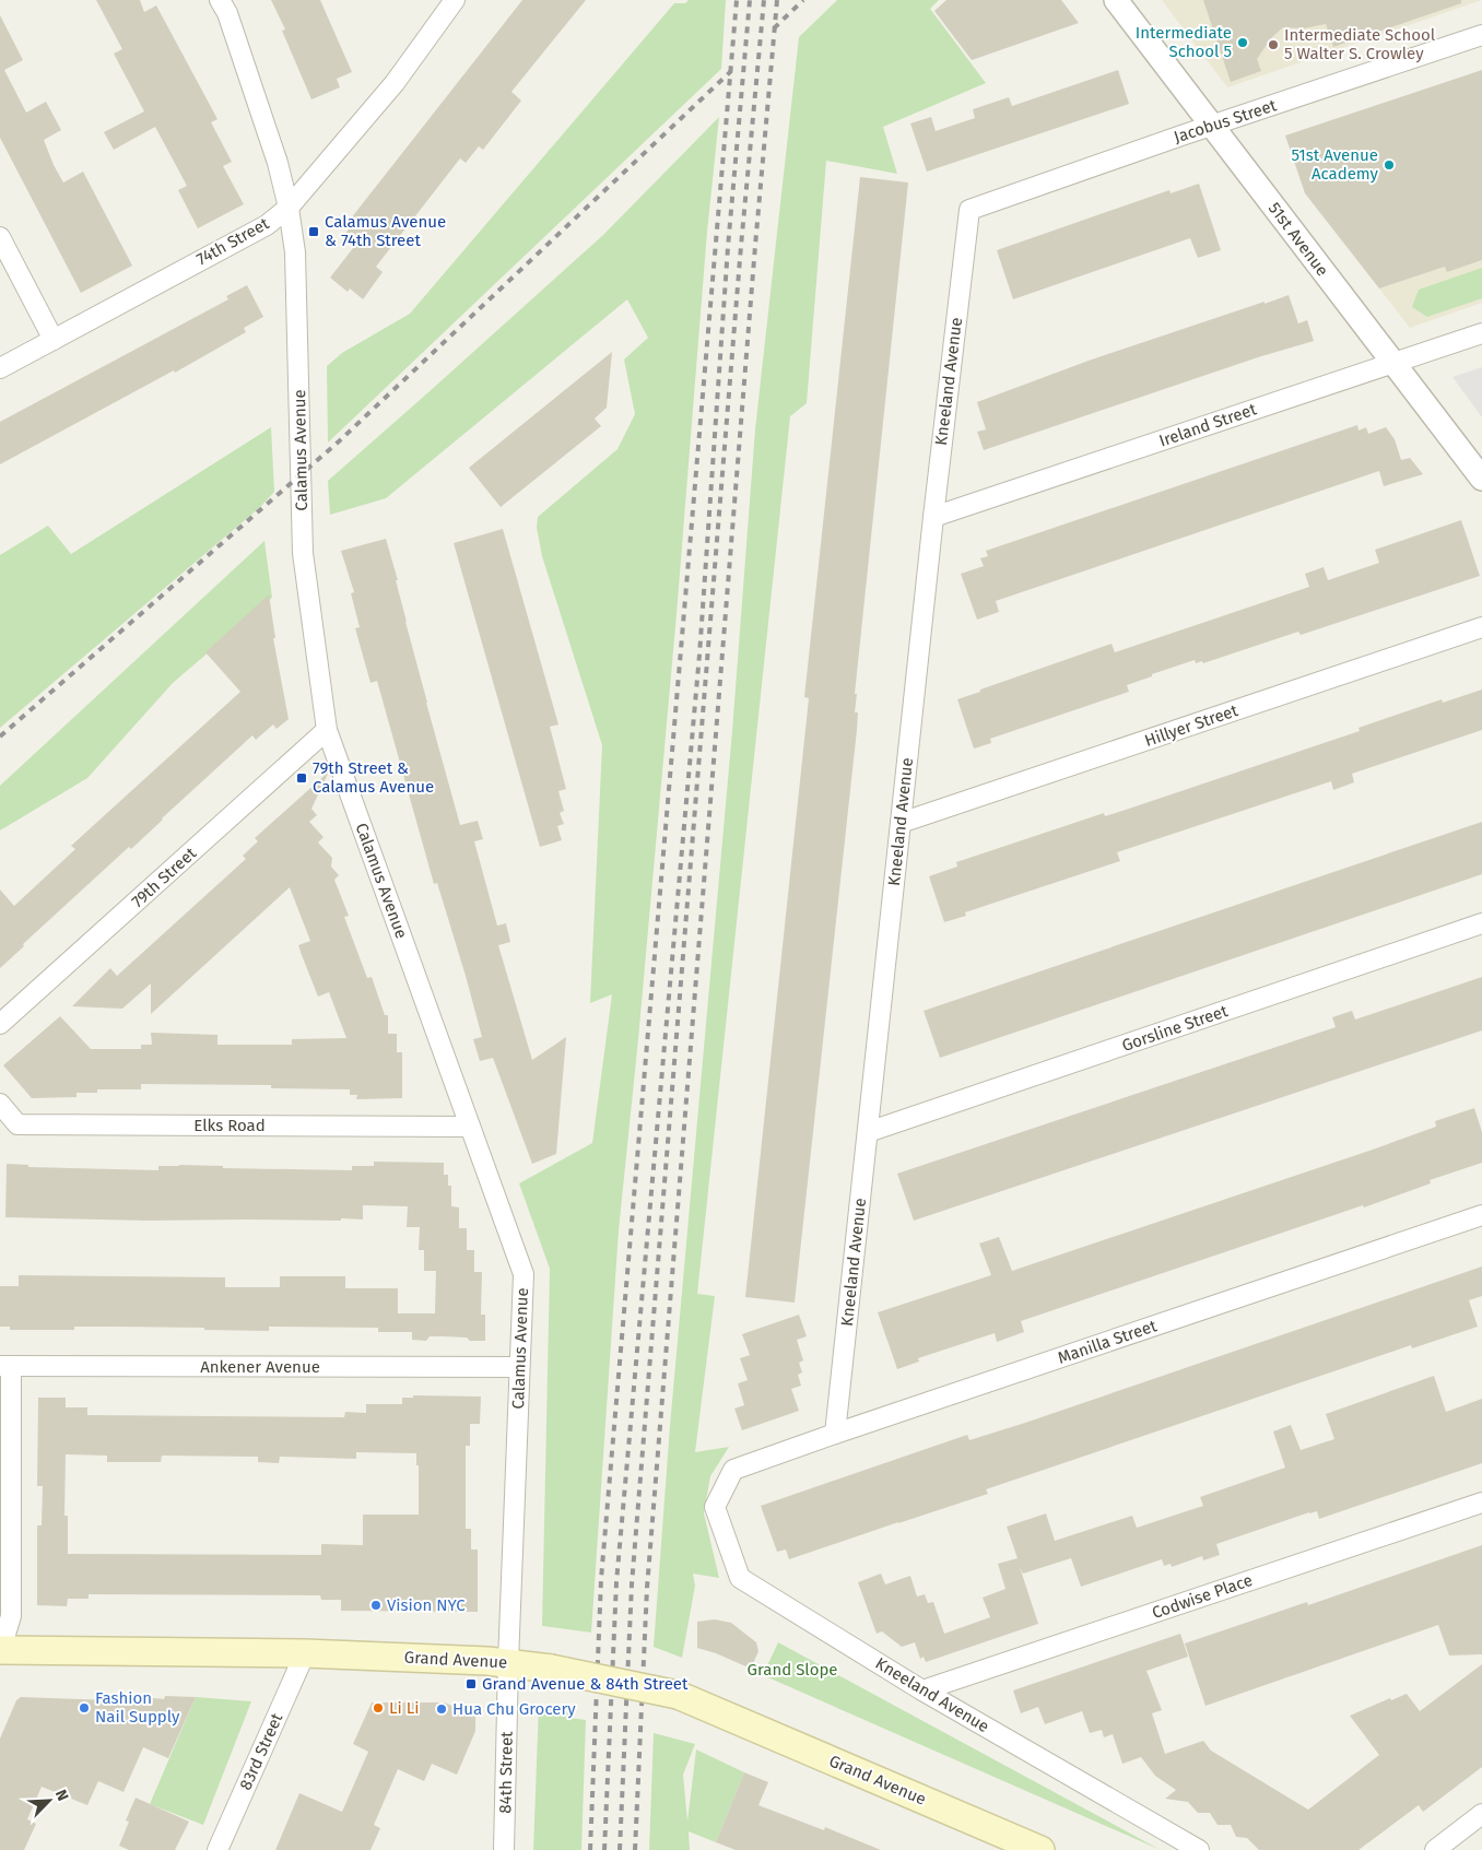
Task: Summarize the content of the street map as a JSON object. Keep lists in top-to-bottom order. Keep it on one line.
{"streets":{"main road":["Grand Avenue"],"street":["Jacobus Street","51st Avenue","74th Street","Kneeland Avenue","Ireland Street","Calamus Avenue","Hillyer Street","79th Street","Gorsline Street","Elks Road","Manilla Street","Ankener Avenue","Codwise Place","83rd Street","84th Street"]},"crossings":[["Jacobus Street","51st Avenue"],["Jacobus Street","Kneeland Avenue"],["51st Avenue","Ireland Street"],["74th Street","Calamus Avenue"],["Kneeland Avenue","Ireland Street"],["Kneeland Avenue","Hillyer Street"],["Kneeland Avenue","Gorsline Street"],["Kneeland Avenue","Manilla Street"],["Kneeland Avenue","Codwise Place"],["Calamus Avenue","79th Street"],["Calamus Avenue","Elks Road"],["Calamus Avenue","Ankener Avenue"],["Calamus Avenue","Grand Avenue"],["Calamus Avenue","84th Street"],["Grand Avenue","83rd Street"],["Grand Avenue","84th Street"]],"parks":["Grand Slope"],"places":{"other":["Intermediate School 5","Intermediate School 5 Walter S. Crowley","51st Avenue Academy","Vision NYC","Fashion Nail Supply","Li Li","Hua Chu Grocery"],"transit":["Calamus Avenue & 74th Street","79th Street & Calamus Avenue","Grand Avenue & 84th Street"]},"north":"top right"}
